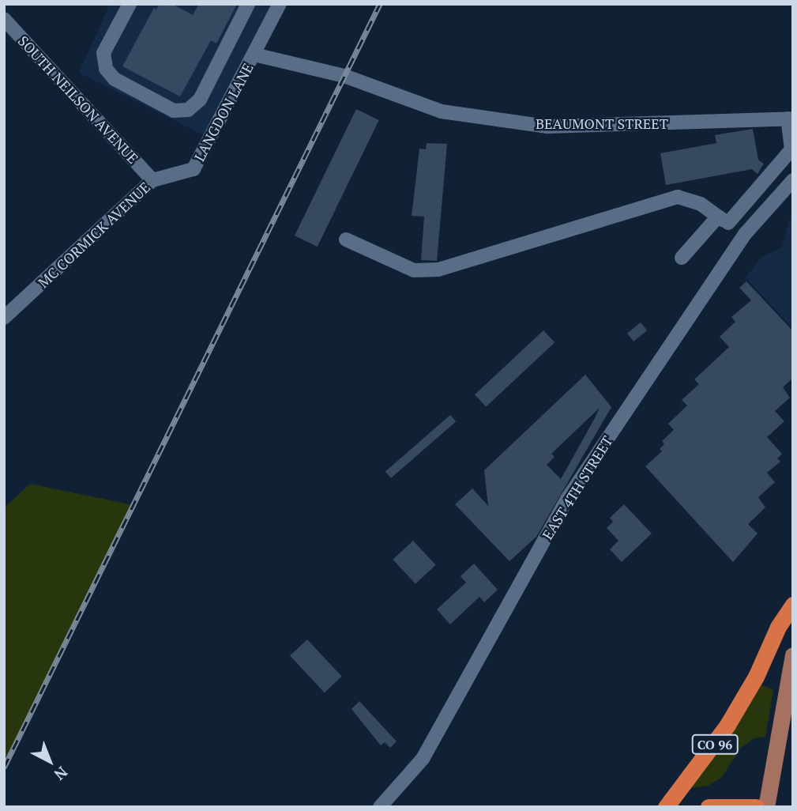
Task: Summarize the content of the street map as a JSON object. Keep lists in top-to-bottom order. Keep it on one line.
{"streets":{"highway":["CO 96"],"street":["SOUTH NEILSON AVENUE","LANGDON LANE","BEAUMONT STREET","MC CORMICK AVENUE","EAST 4TH STREET"]},"crossings":[["SOUTH NEILSON AVENUE","MC CORMICK AVENUE"],["LANGDON LANE","BEAUMONT STREET"],["LANGDON LANE","MC CORMICK AVENUE"]],"north":"bottom right"}
